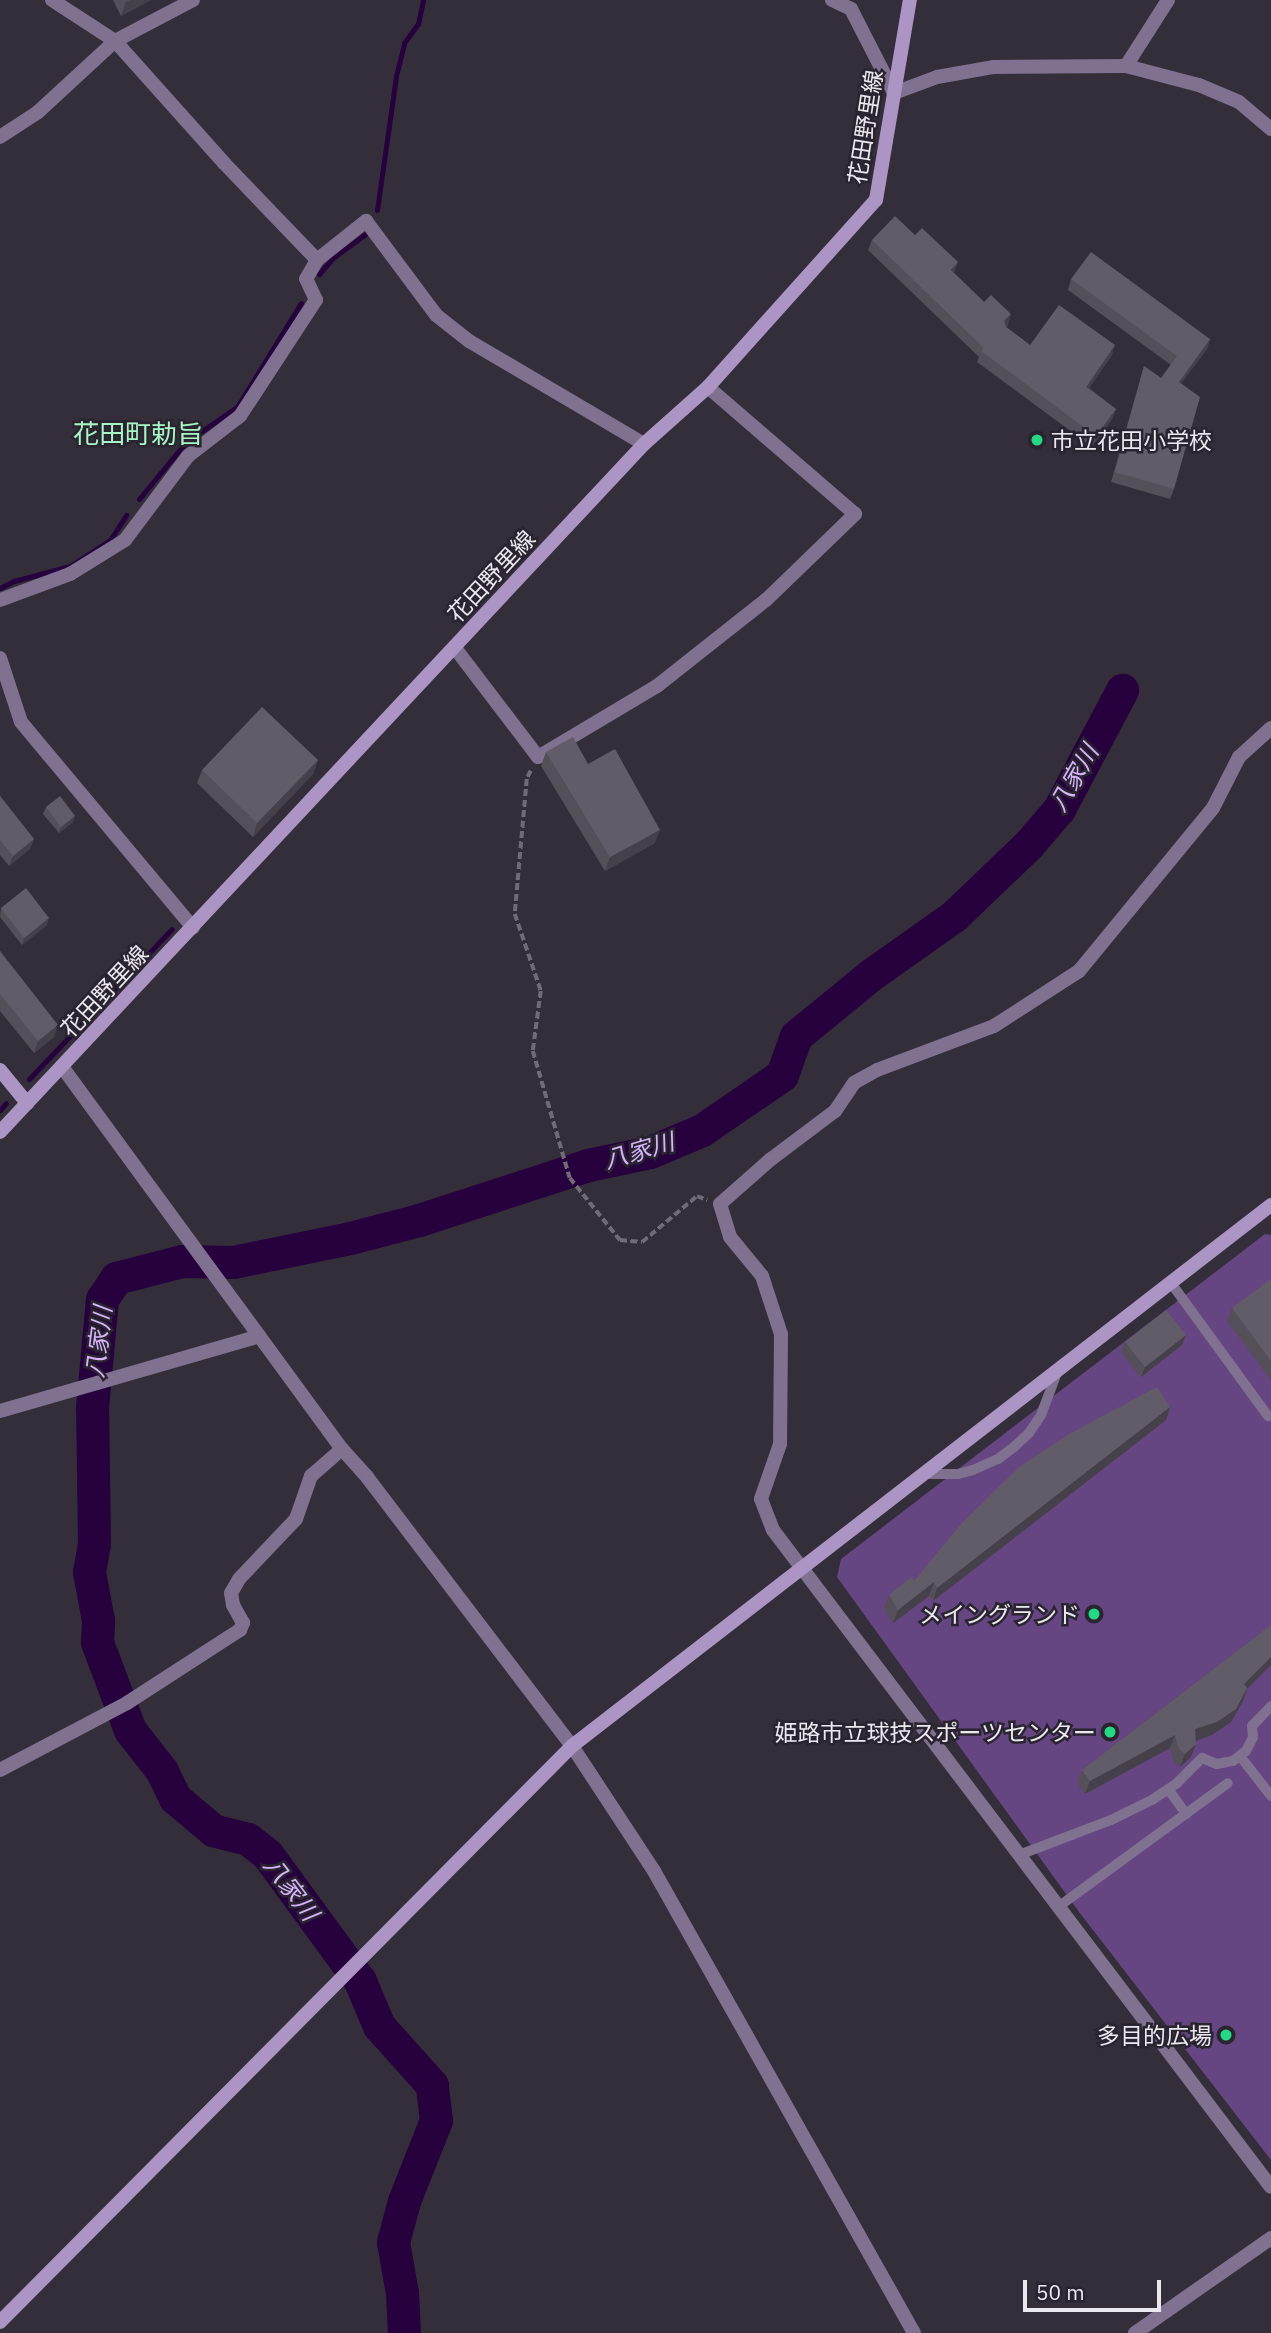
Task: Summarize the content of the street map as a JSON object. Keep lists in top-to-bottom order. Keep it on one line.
{"streets":{"street":["花田野里線"]},"districts":["花田町勅旨"],"water":["八家川"],"places":["市立花田小学校","メイングランド","姫路市立球技スポーツセンター","多目的広場"],"scale_bar":"50 m"}
